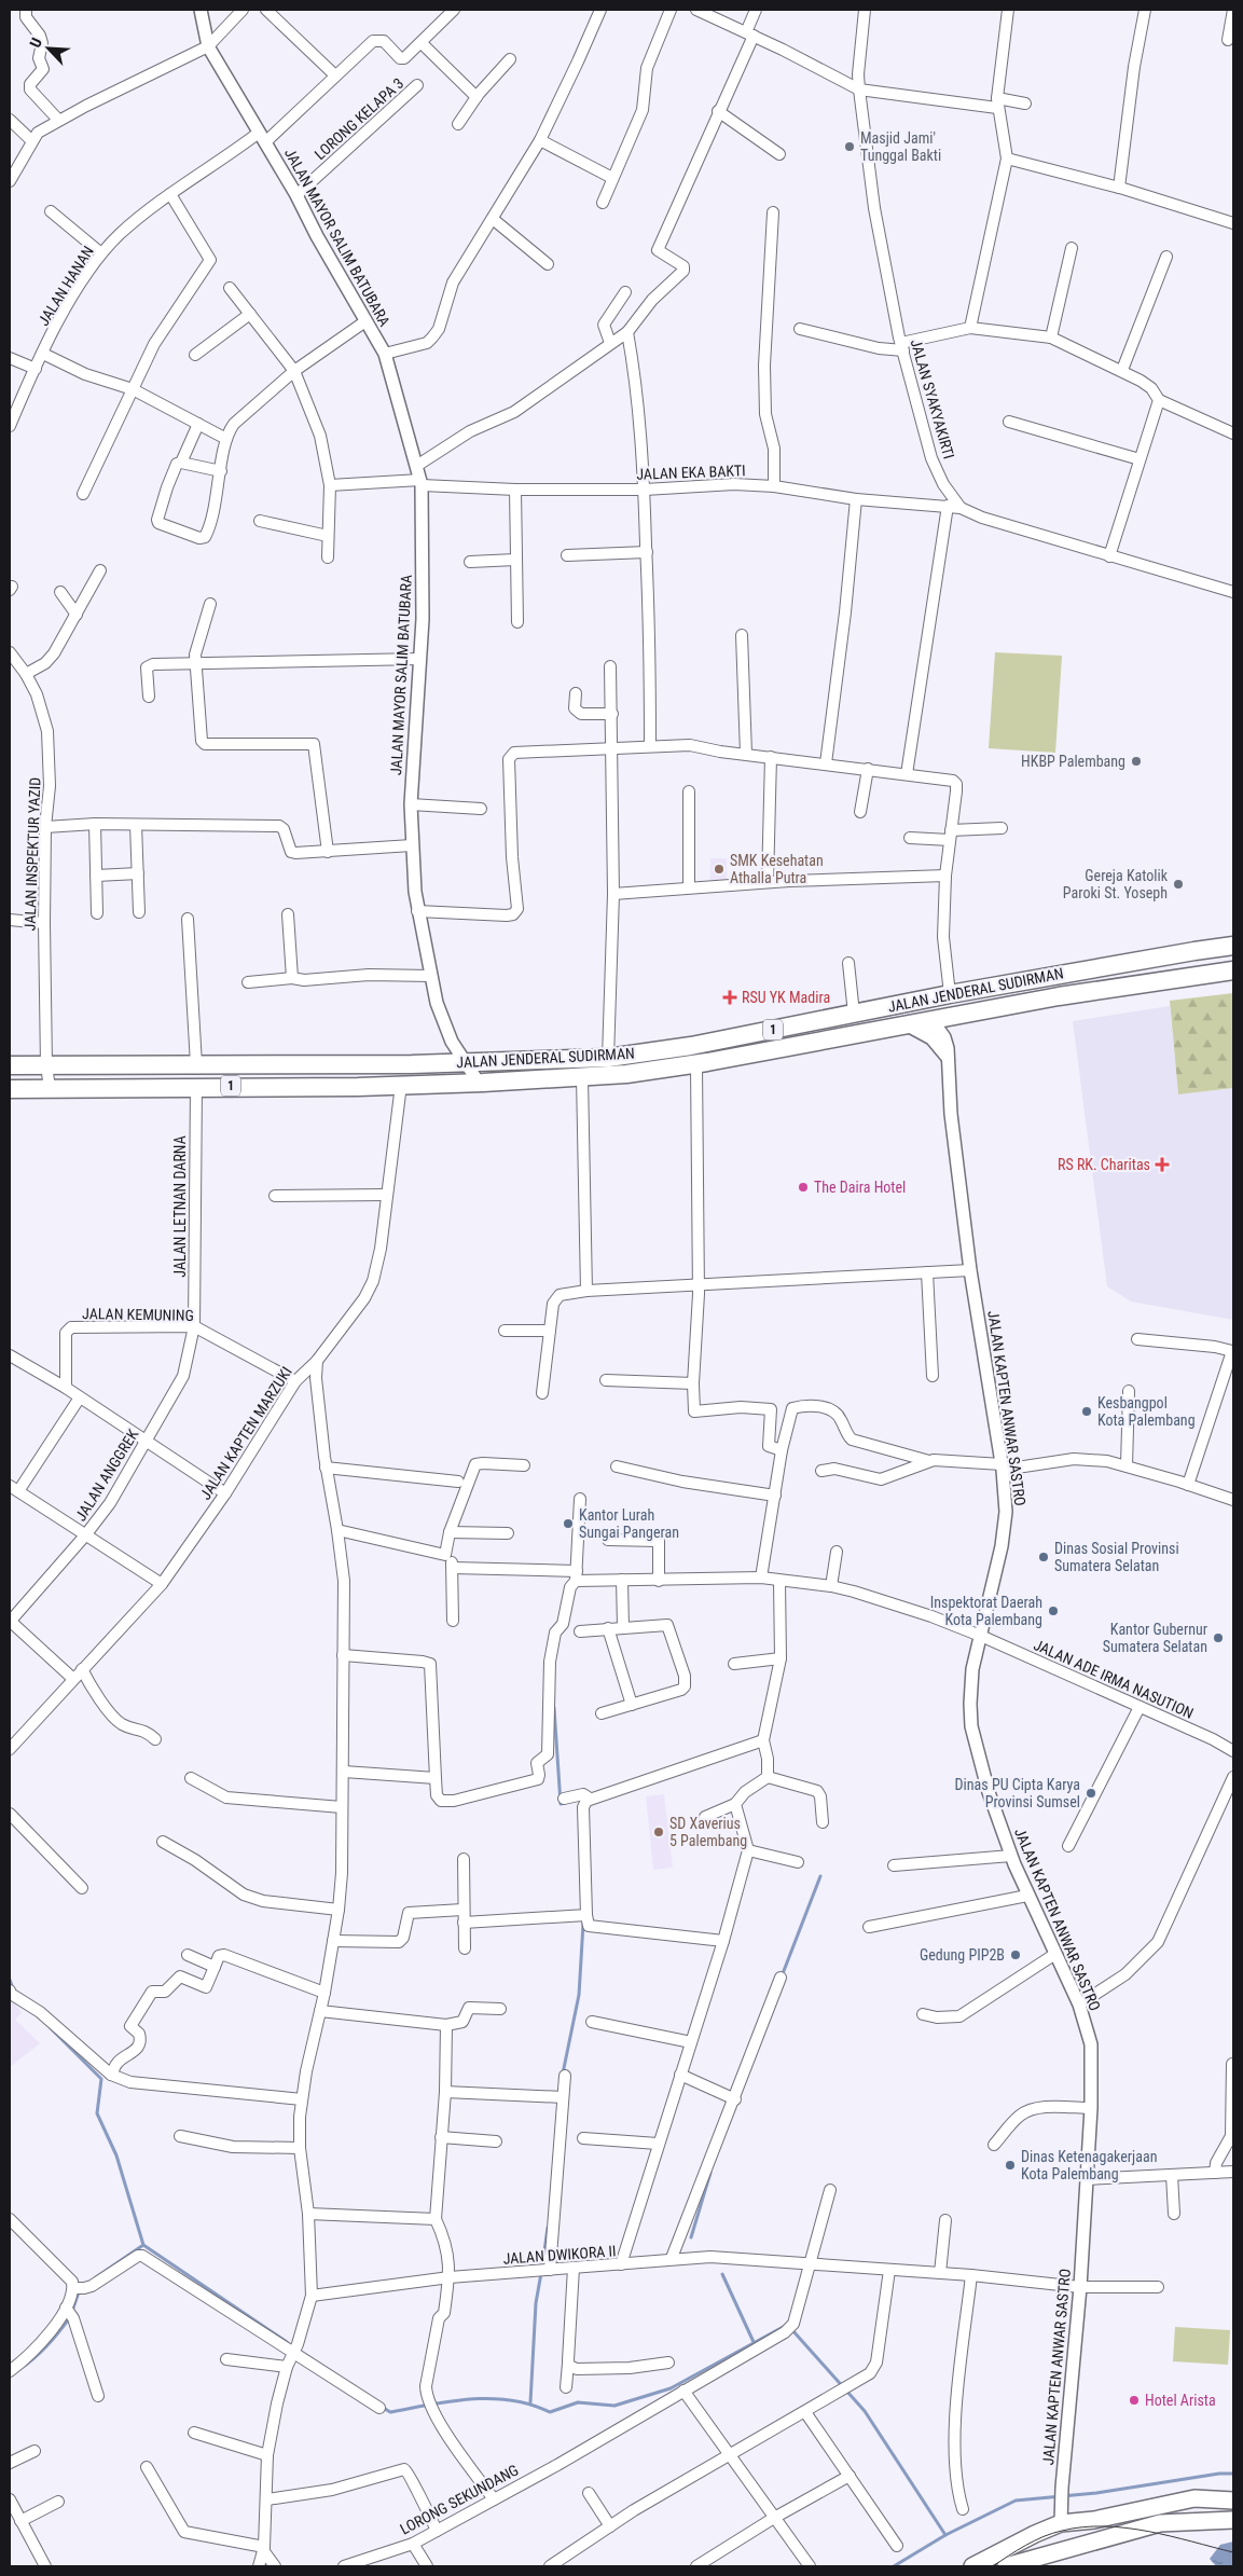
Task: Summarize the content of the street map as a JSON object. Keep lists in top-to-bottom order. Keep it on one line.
{"streets":{"highway":["JALAN JENDERAL SUDIRMAN","1"],"street":["LORONG KELAPA 3","JALAN MAYOR SALIM BATUBARA","JALAN HANAN","JALAN SYAKYAKIRTI","JALAN EKA BAKTI","JALAN INSPEKTUR YAZID","JALAN LETNAN DARNA","JALAN KEMUNING","JALAN KAPTEN ANWAR SASTRO","JALAN KAPTEN MARZUKI","JALAN ANGGREK","JALAN ADE IRMA NASUTION","JALAN DWIKORA II","LORONG SEKUNDANG"]},"crossings":[["LORONG KELAPA 3","JALAN MAYOR SALIM BATUBARA"],["JALAN MAYOR SALIM BATUBARA","JALAN HANAN"],["JALAN MAYOR SALIM BATUBARA","JALAN EKA BAKTI"],["JALAN MAYOR SALIM BATUBARA","JALAN JENDERAL SUDIRMAN"],["JALAN SYAKYAKIRTI","JALAN EKA BAKTI"],["JALAN INSPEKTUR YAZID","JALAN JENDERAL SUDIRMAN"],["JALAN JENDERAL SUDIRMAN","JALAN LETNAN DARNA"],["JALAN JENDERAL SUDIRMAN","JALAN KAPTEN ANWAR SASTRO"],["JALAN JENDERAL SUDIRMAN","JALAN KAPTEN MARZUKI"],["JALAN LETNAN DARNA","JALAN KEMUNING"],["JALAN LETNAN DARNA","JALAN ANGGREK"],["JALAN KEMUNING","JALAN KAPTEN MARZUKI"],["JALAN KEMUNING","JALAN ANGGREK"],["JALAN KAPTEN ANWAR SASTRO","JALAN ADE IRMA NASUTION"],["JALAN DWIKORA II","LORONG SEKUNDANG"]],"places":{"other":["Masjid Jami' Tunggal Bakti","HKBP Palembang","SMK Kesehatan Athalla Putra","Gereja Katolik Paroki St. Yoseph","The Daira Hotel","Kesbangpol Kota Palembang","Kantor Lurah Sungai Pangeran","Dinas Sosial Provinsi Sumatera Selatan","Inspektorat Daerah Kota Palembang","Kantor Gubernur Sumatera Selatan","Dinas PU Cipta Karya Provinsi Sumsel","SD Xaverius 5 Palembang","Gedung PIP2B","Dinas Ketenagakerjaan Kota Palembang","Hotel Arista"],"health":["RSU YK Madira","RS RK. Charitas"]},"north":"top left"}
